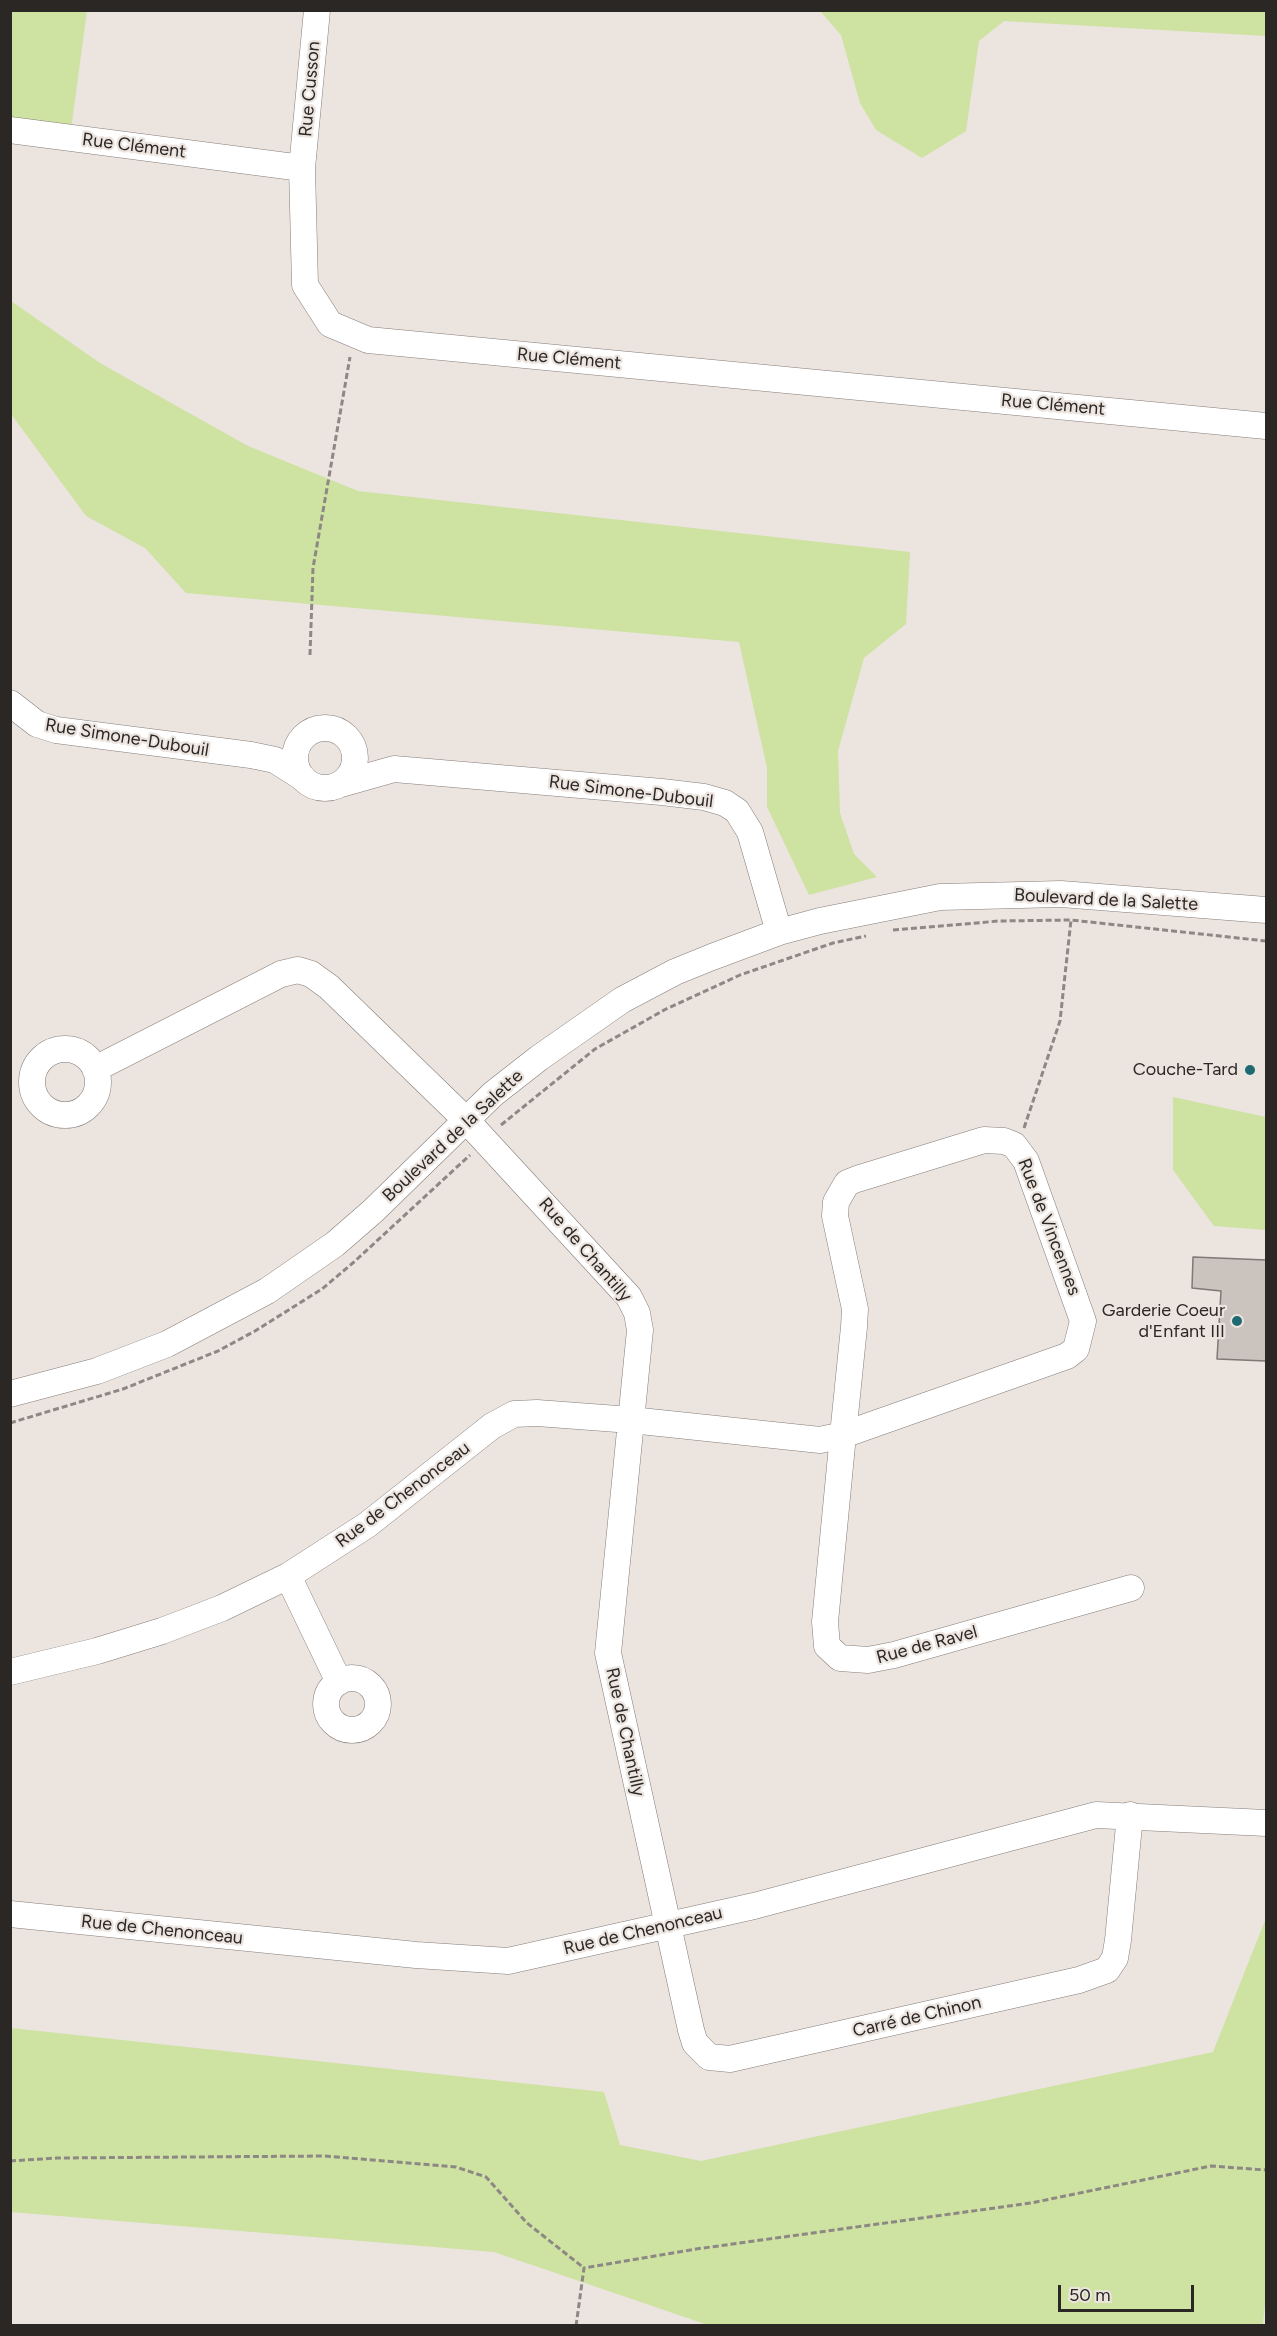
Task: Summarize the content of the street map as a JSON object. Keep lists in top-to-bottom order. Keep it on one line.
{"streets":{"street":["Rue Cusson","Rue Clément","Rue Simone-Dubouil","Boulevard de la Salette","Rue de Vincennes","Rue de Chantilly","Rue de Chenonceau","Rue de Ravel","Carré de Chinon"]},"crossings":[["Rue Cusson","Rue Clément"],["Rue Simone-Dubouil","Boulevard de la Salette"],["Boulevard de la Salette","Rue de Chantilly"],["Rue de Vincennes","Rue de Chantilly"],["Rue de Vincennes","Rue de Chenonceau"],["Rue de Vincennes","Rue de Ravel"],["Rue de Chantilly","Rue de Chenonceau"],["Rue de Chantilly","Carré de Chinon"],["Rue de Chenonceau","Carré de Chinon"]],"places":["Couche-Tard","Garderie Coeur d'Enfant III"],"scale_bar":"50 m"}
